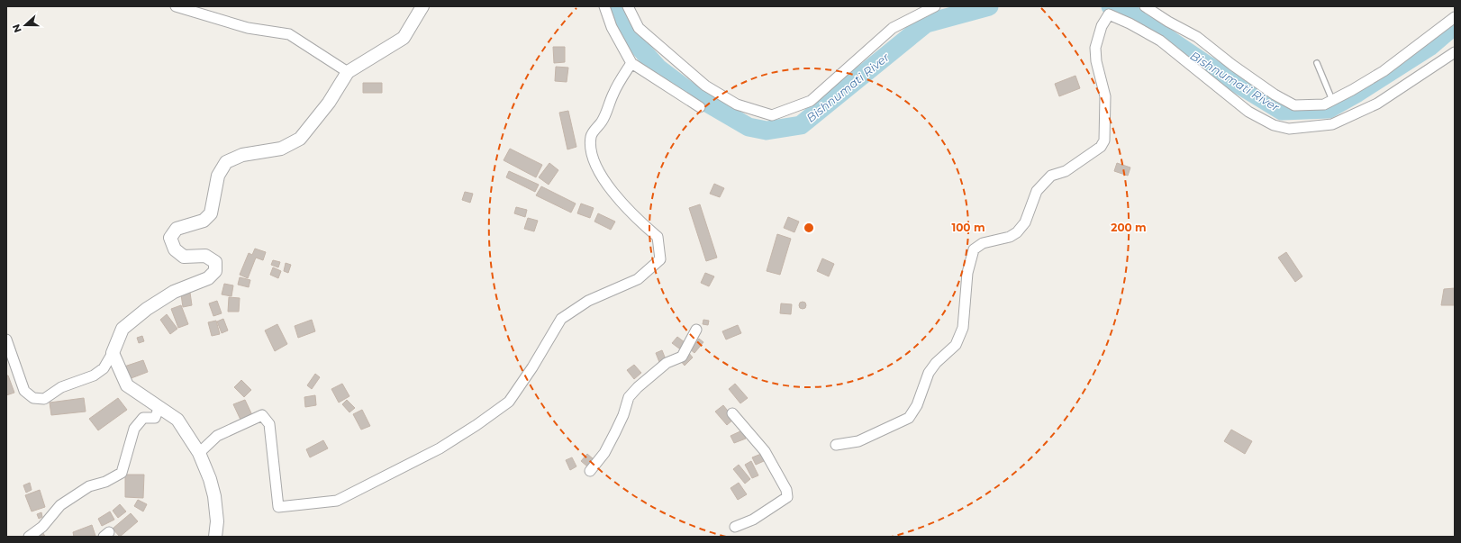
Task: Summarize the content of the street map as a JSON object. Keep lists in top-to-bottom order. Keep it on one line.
{"water":["Bishnumati River"],"north":"left","rings":["100 m","200 m"]}
